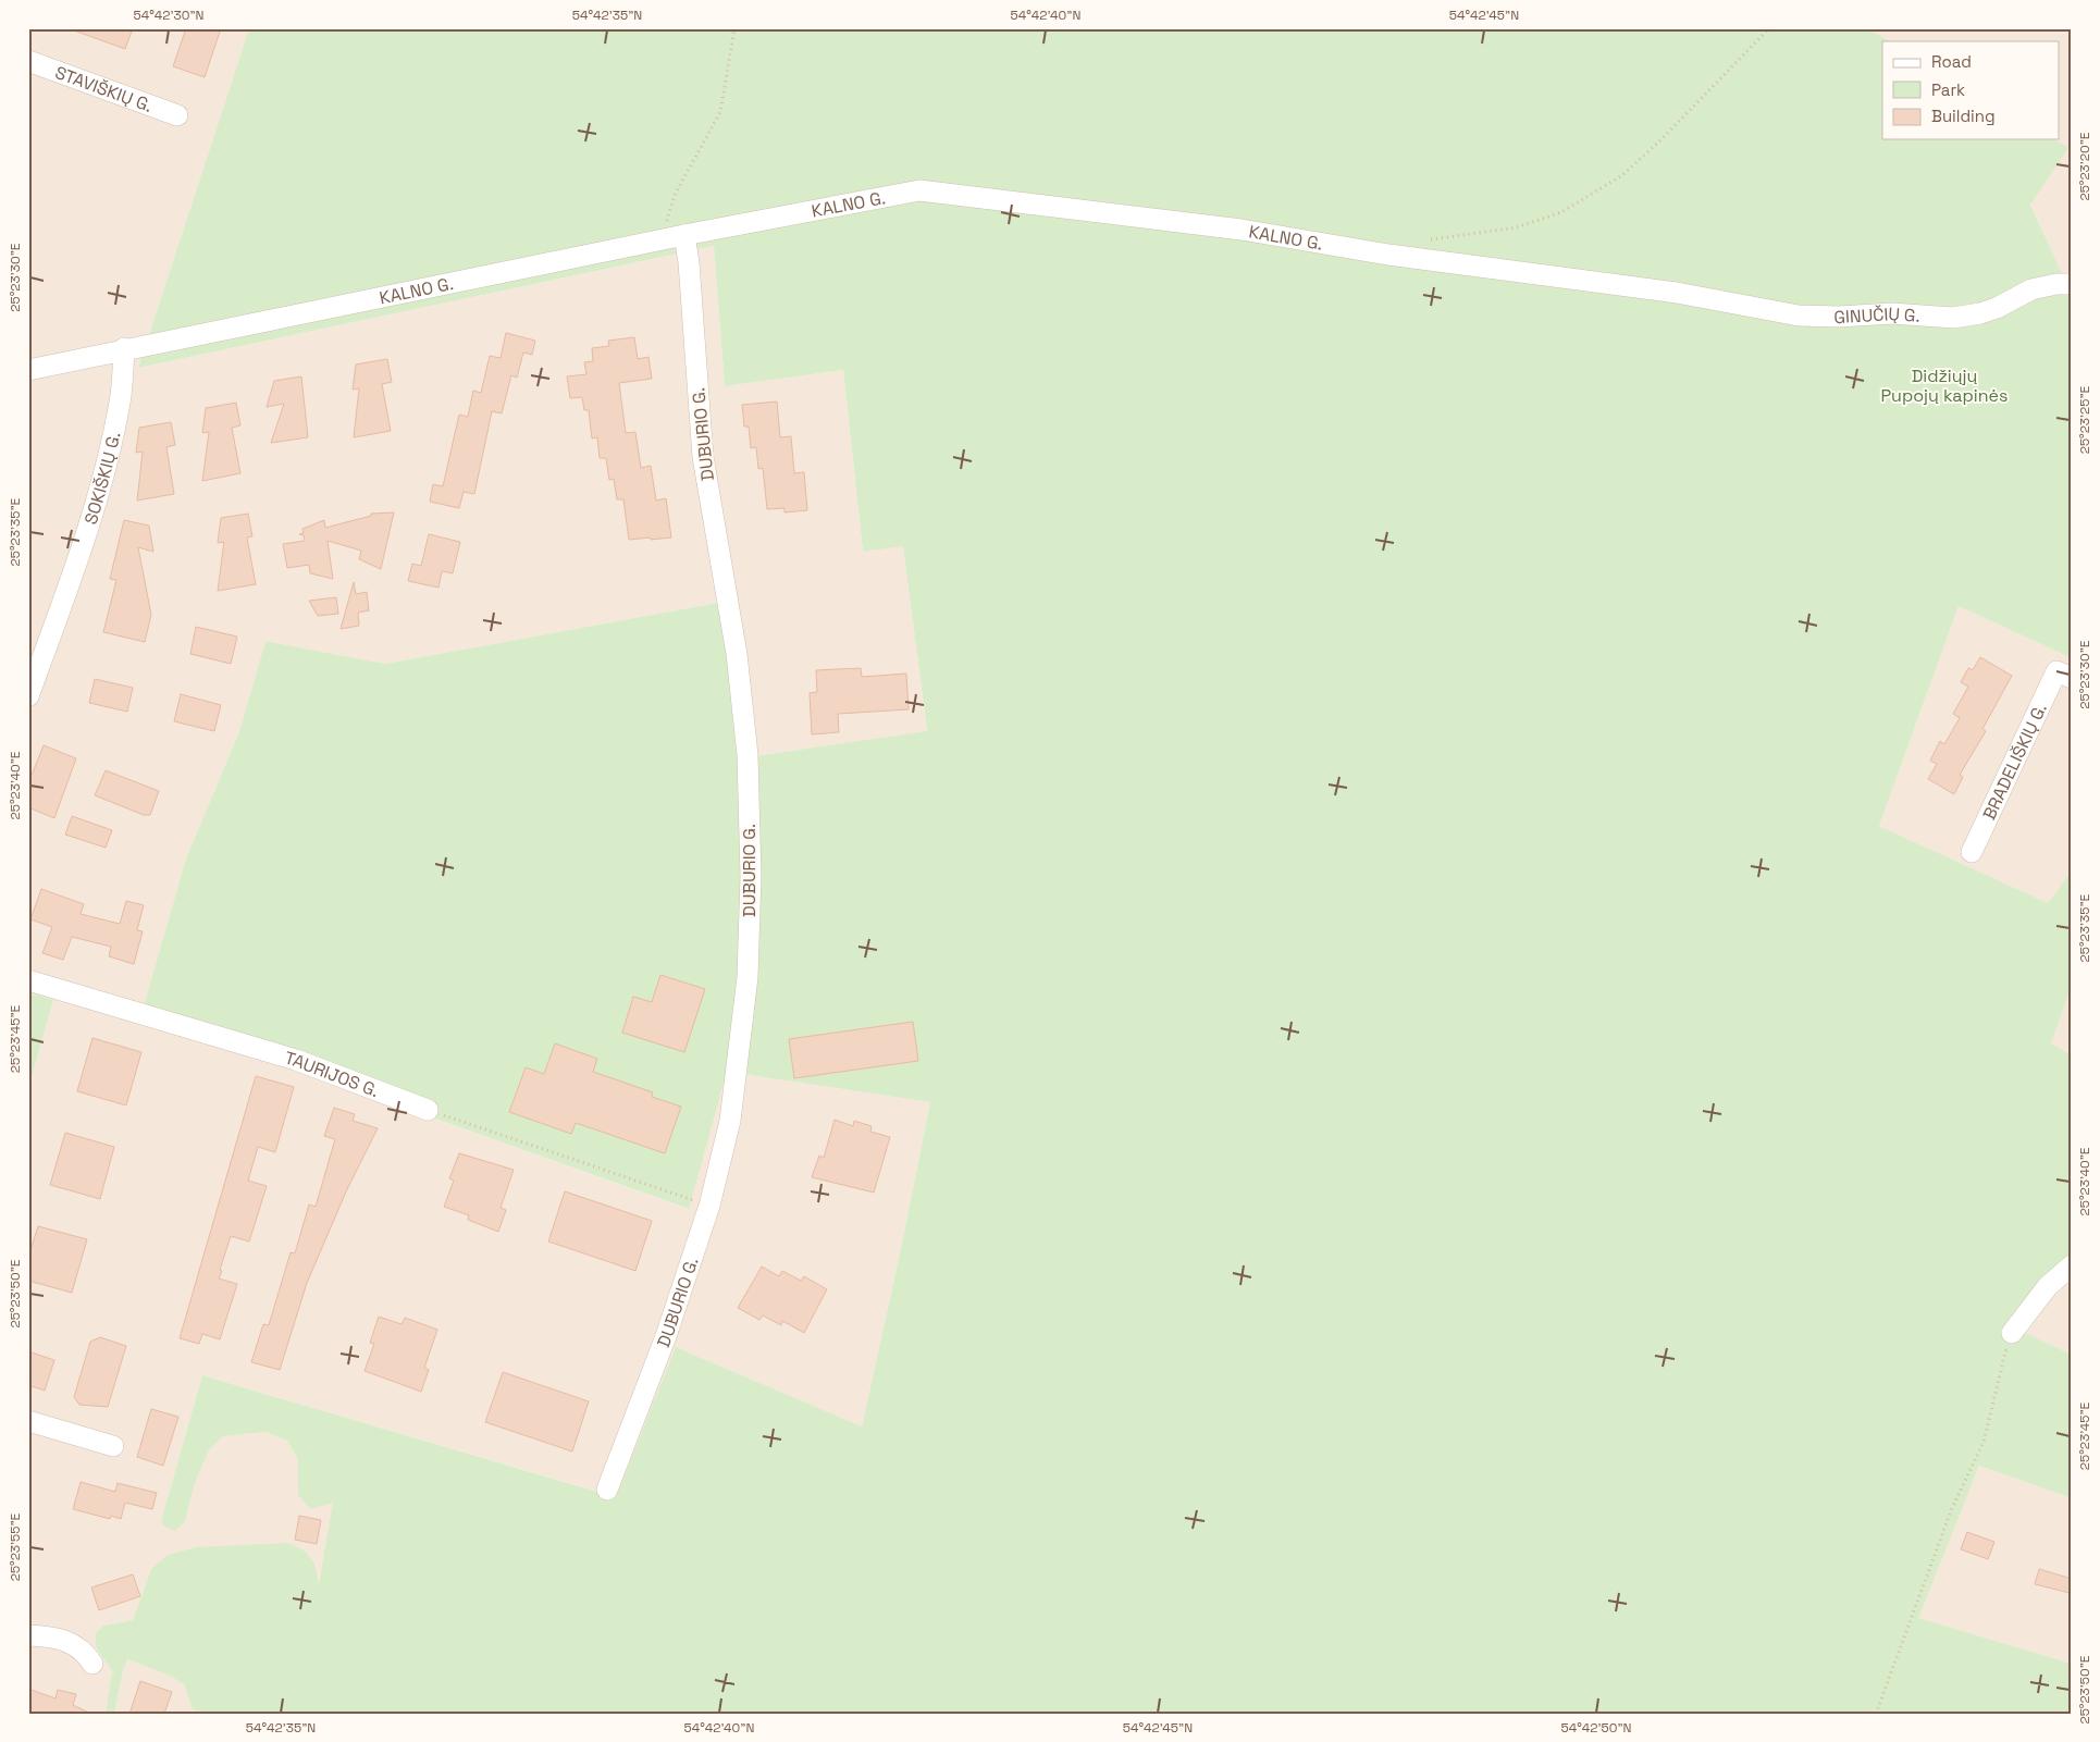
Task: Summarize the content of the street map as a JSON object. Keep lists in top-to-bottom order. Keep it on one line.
{"streets":{"street":["STAVIŠKIŲ G.","KALNO G.","GINUČIŲ G.","DUBURIO G.","SOKIŠKIŲ G.","BRADELIŠKIŲ G.","TAURIJOS G."]},"crossings":[["KALNO G.","GINUČIŲ G."],["KALNO G.","DUBURIO G."],["KALNO G.","SOKIŠKIŲ G."]],"parks":["Didžiųjų Pupojų kapinės"],"legend":["Road","Park","Building"],"coordinates":["54°42'30\"N","54°42'35\"N","54°42'40\"N","54°42'45\"N","25°23'20\"E","25°23'30\"E","25°23'25\"E","25°23'35\"E","25°23'40\"E","25°23'45\"E","25°23'50\"E","25°23'55\"E","54°42'50\"N"]}
